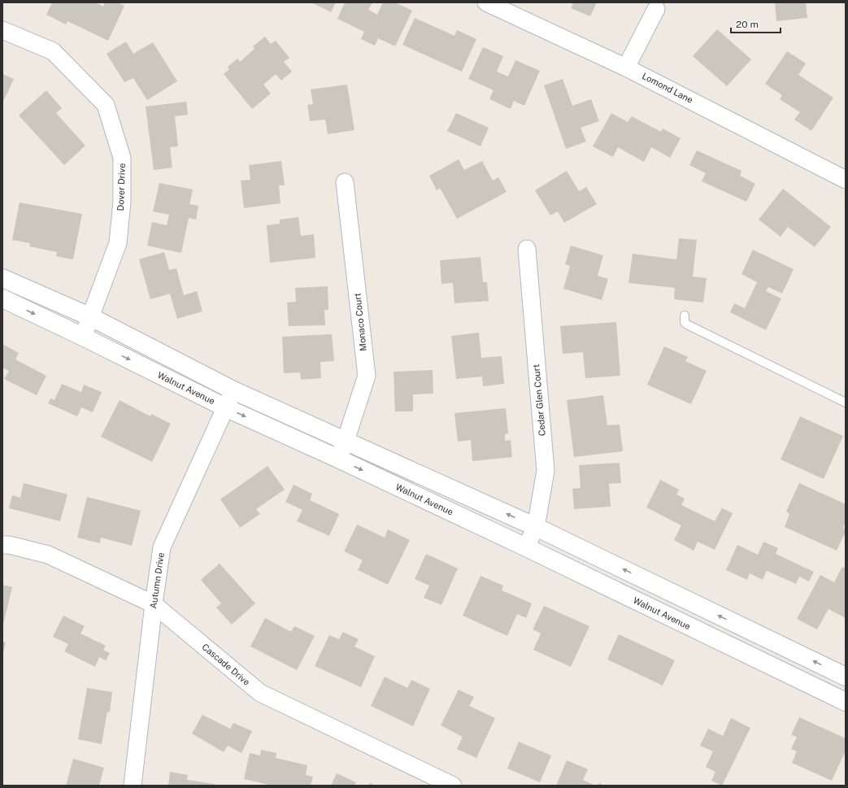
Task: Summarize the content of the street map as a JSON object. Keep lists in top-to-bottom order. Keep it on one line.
{"streets":{"street":["Lomond Lane","Dover Drive","Monaco Court","Walnut Avenue","Cedar Glen Court","Autumn Drive","Cascade Drive"]},"crossings":[["Dover Drive","Walnut Avenue"],["Monaco Court","Walnut Avenue"],["Walnut Avenue","Cedar Glen Court"],["Walnut Avenue","Autumn Drive"],["Autumn Drive","Cascade Drive"]],"scale_bar":"20 m"}
